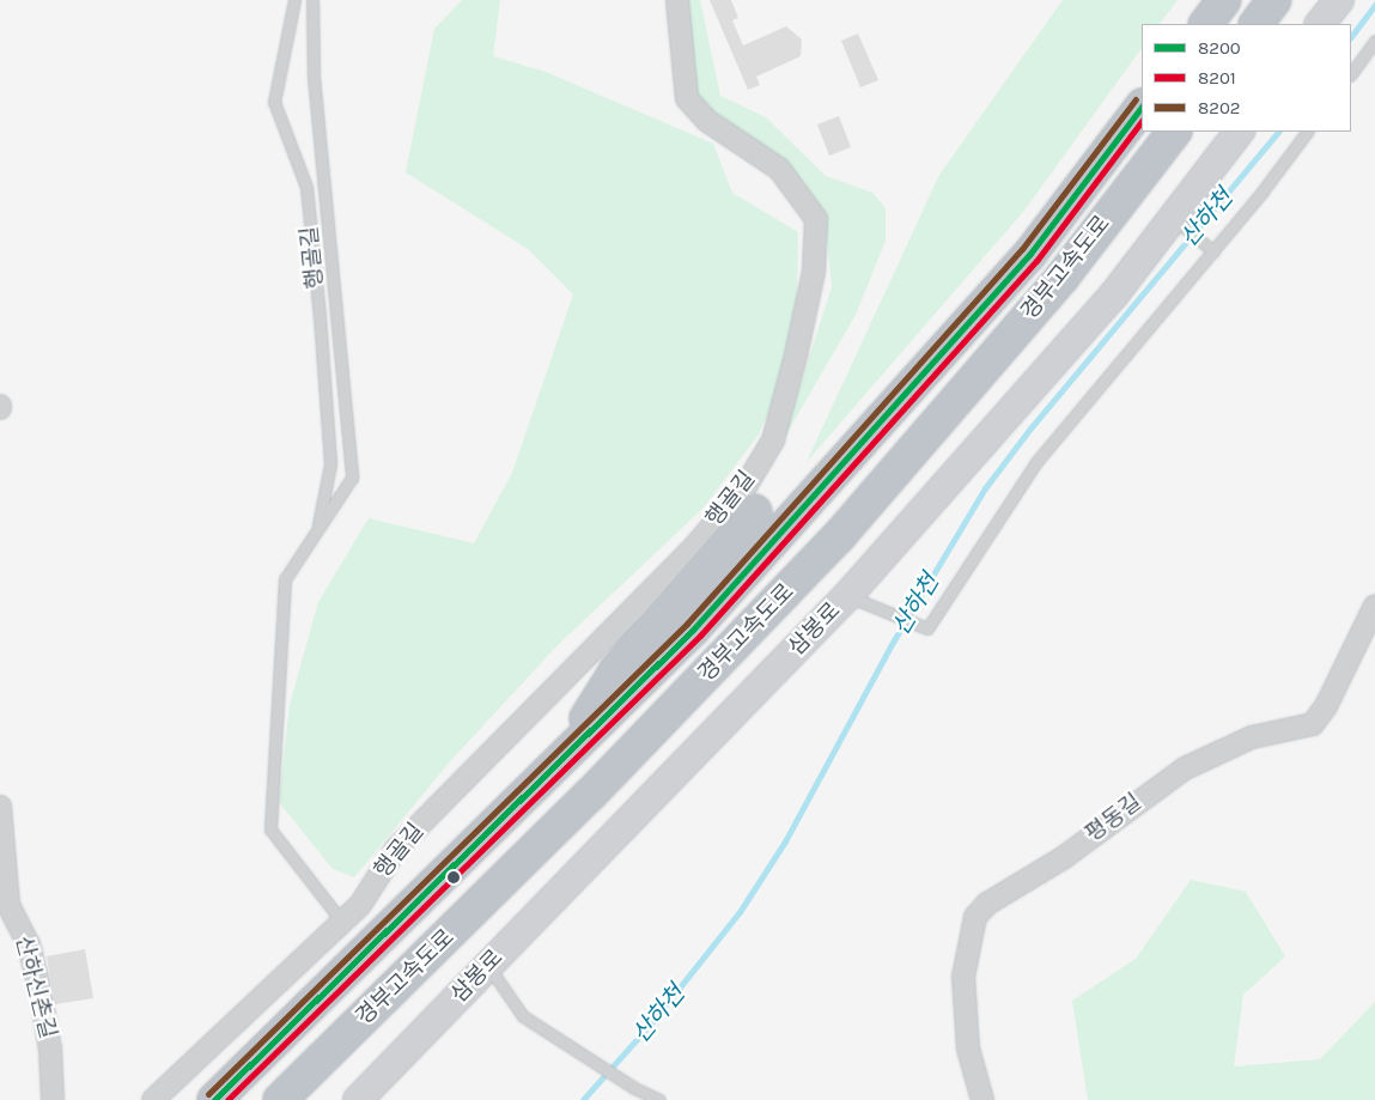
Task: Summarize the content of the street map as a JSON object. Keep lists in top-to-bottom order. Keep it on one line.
{"streets":{"highway":["경부고속도로"],"main road":["삼봉로"],"street":["행골길","평동길","산하신촌길"]},"water":["산하천"],"lines":["transit line 8202","transit line 8200","transit line 8201"],"legend":["8200","8201","8202"]}
